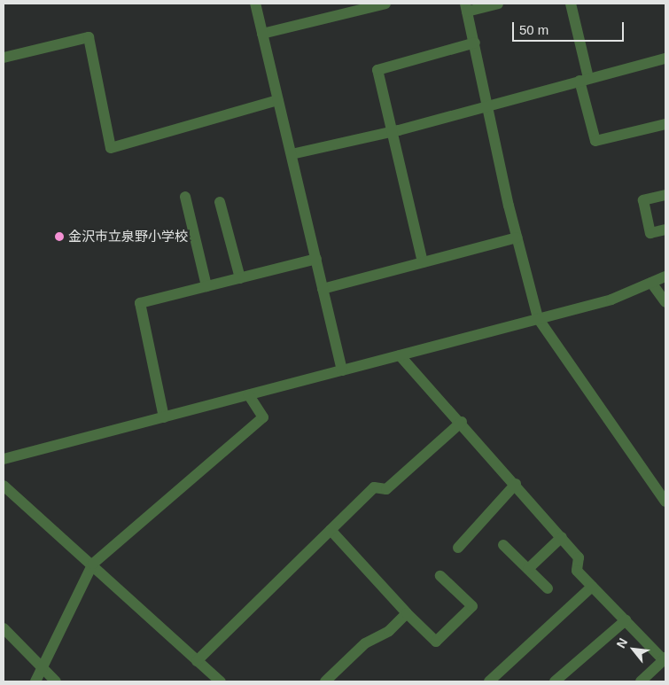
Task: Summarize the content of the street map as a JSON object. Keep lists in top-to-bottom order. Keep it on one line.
{"places":["金沢市立泉野小学校"],"scale_bar":"50 m","north":"top left"}
